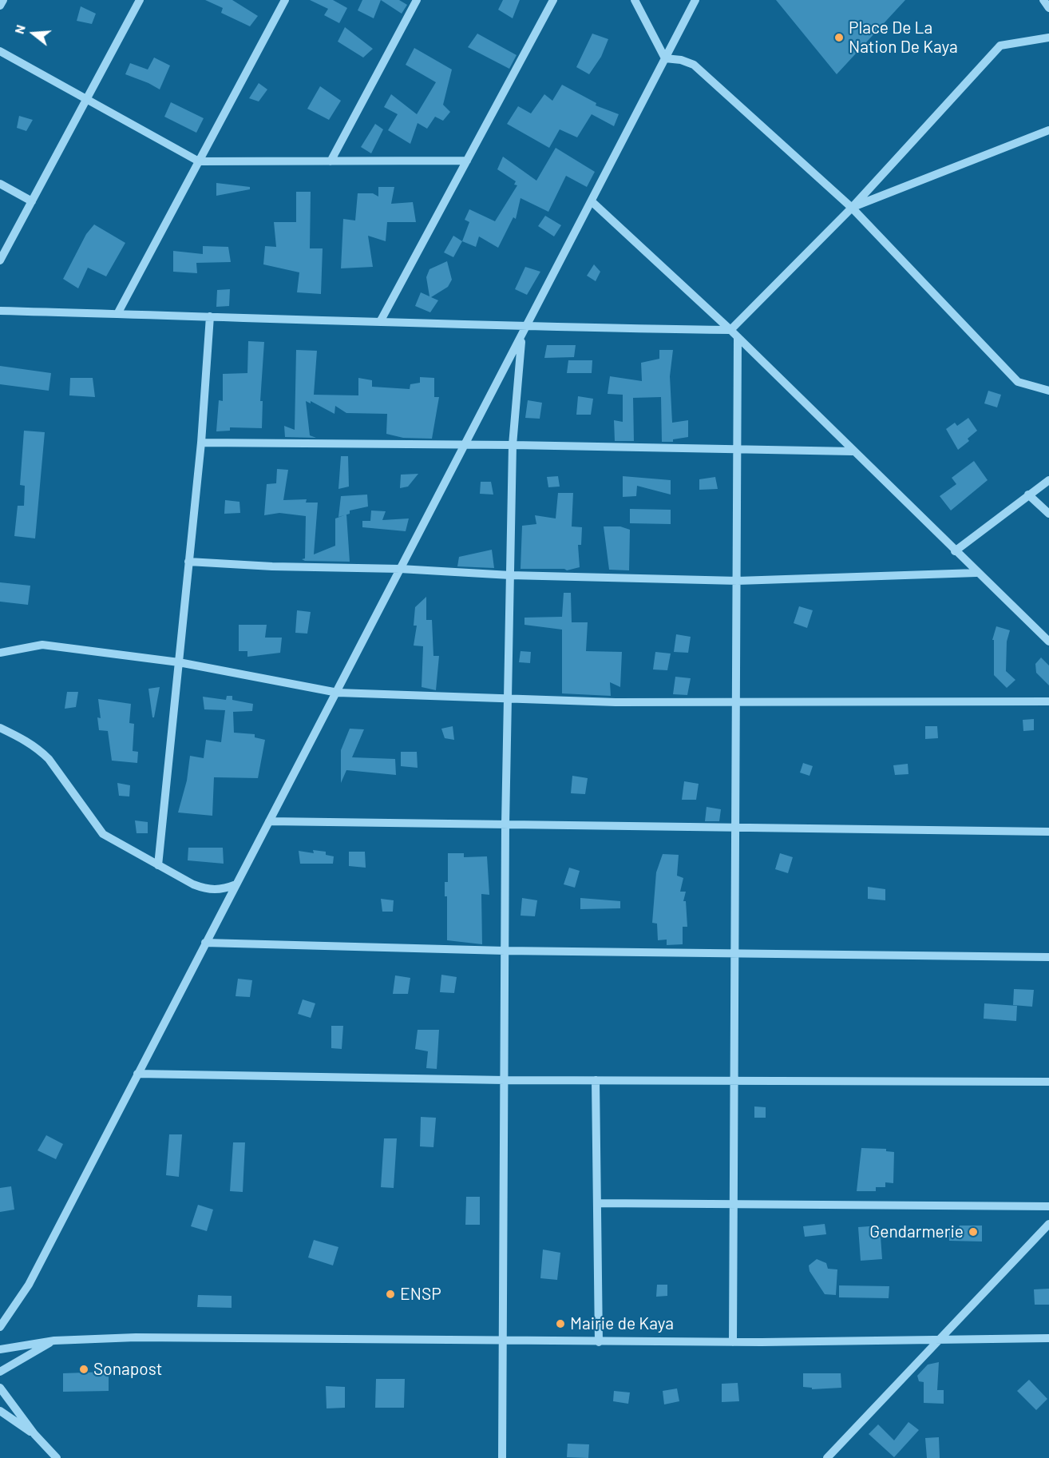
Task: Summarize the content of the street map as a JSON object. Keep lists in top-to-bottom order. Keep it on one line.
{"places":["Place De La Nation De Kaya","Gendarmerie","ENSP","Mairie de Kaya","Sonapost"],"north":"left"}
